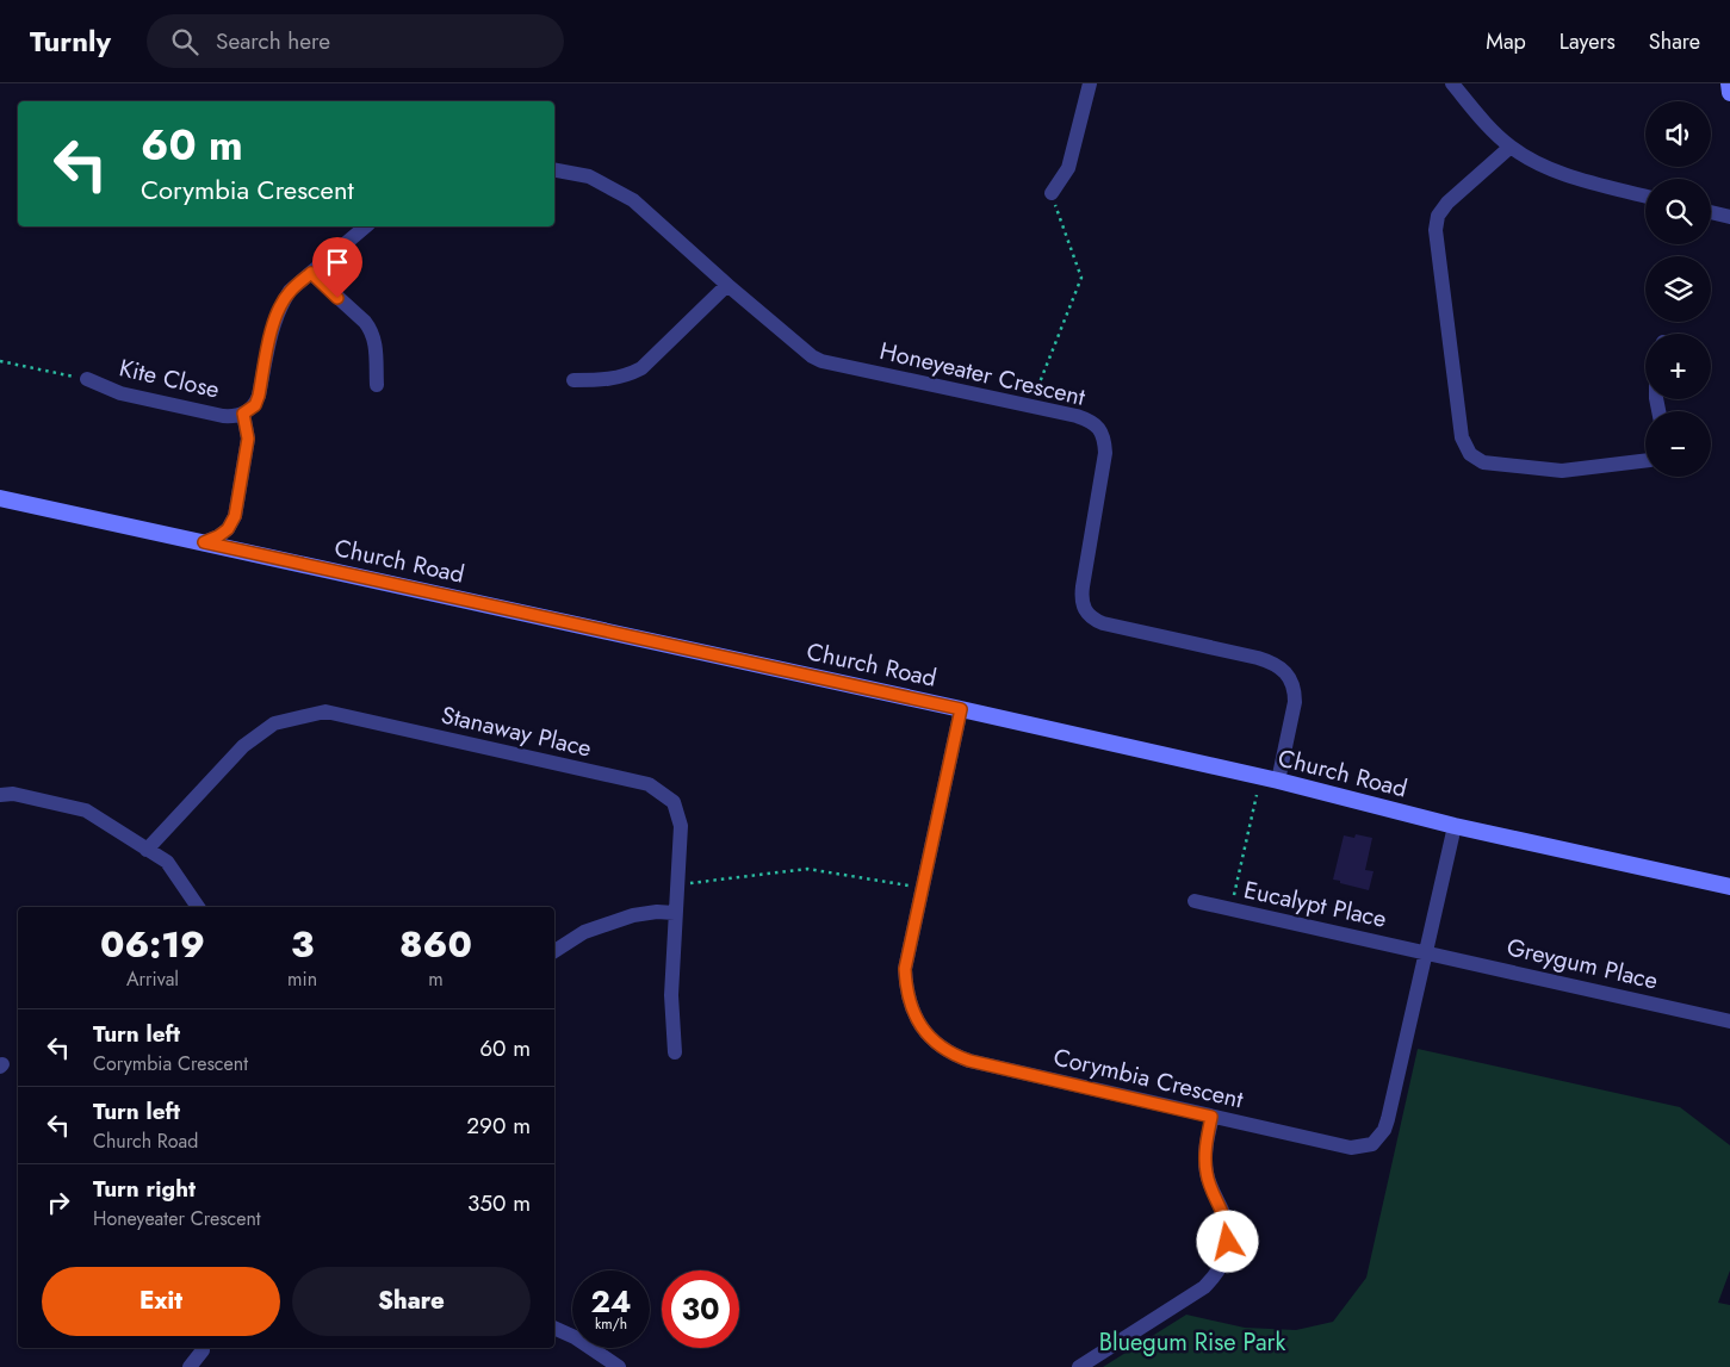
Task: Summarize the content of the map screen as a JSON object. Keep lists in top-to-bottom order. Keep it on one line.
{"streets":{"main road":["Church Road"],"street":["Honeyeater Crescent","Kite Close","Stanaway Place","Eucalypt Place","Greygum Place","Corymbia Crescent"]},"crossings":[["Honeyeater Crescent","Church Road"],["Church Road","Corymbia Crescent"],["Eucalypt Place","Greygum Place"],["Eucalypt Place","Corymbia Crescent"],["Greygum Place","Corymbia Crescent"]],"parks":["Bluegum Rise Park"],"page":{"header":"Turnly","search":"Search here","nav":["Map","Layers","Share"],"map_buttons":["+","−"],"turn":["60 m","Corymbia Crescent"],"eta":["06:19","Arrival","3","min","860","m"],"list":[{"name":"Turn left","note":"Corymbia Crescent","value":"60 m"},{"name":"Turn left","note":"Church Road","value":"290 m"},{"name":"Turn right","note":"Honeyeater Crescent","value":"350 m"}],"buttons":["Exit","Share"],"speed":"24 km/h","limit":"30"}}
